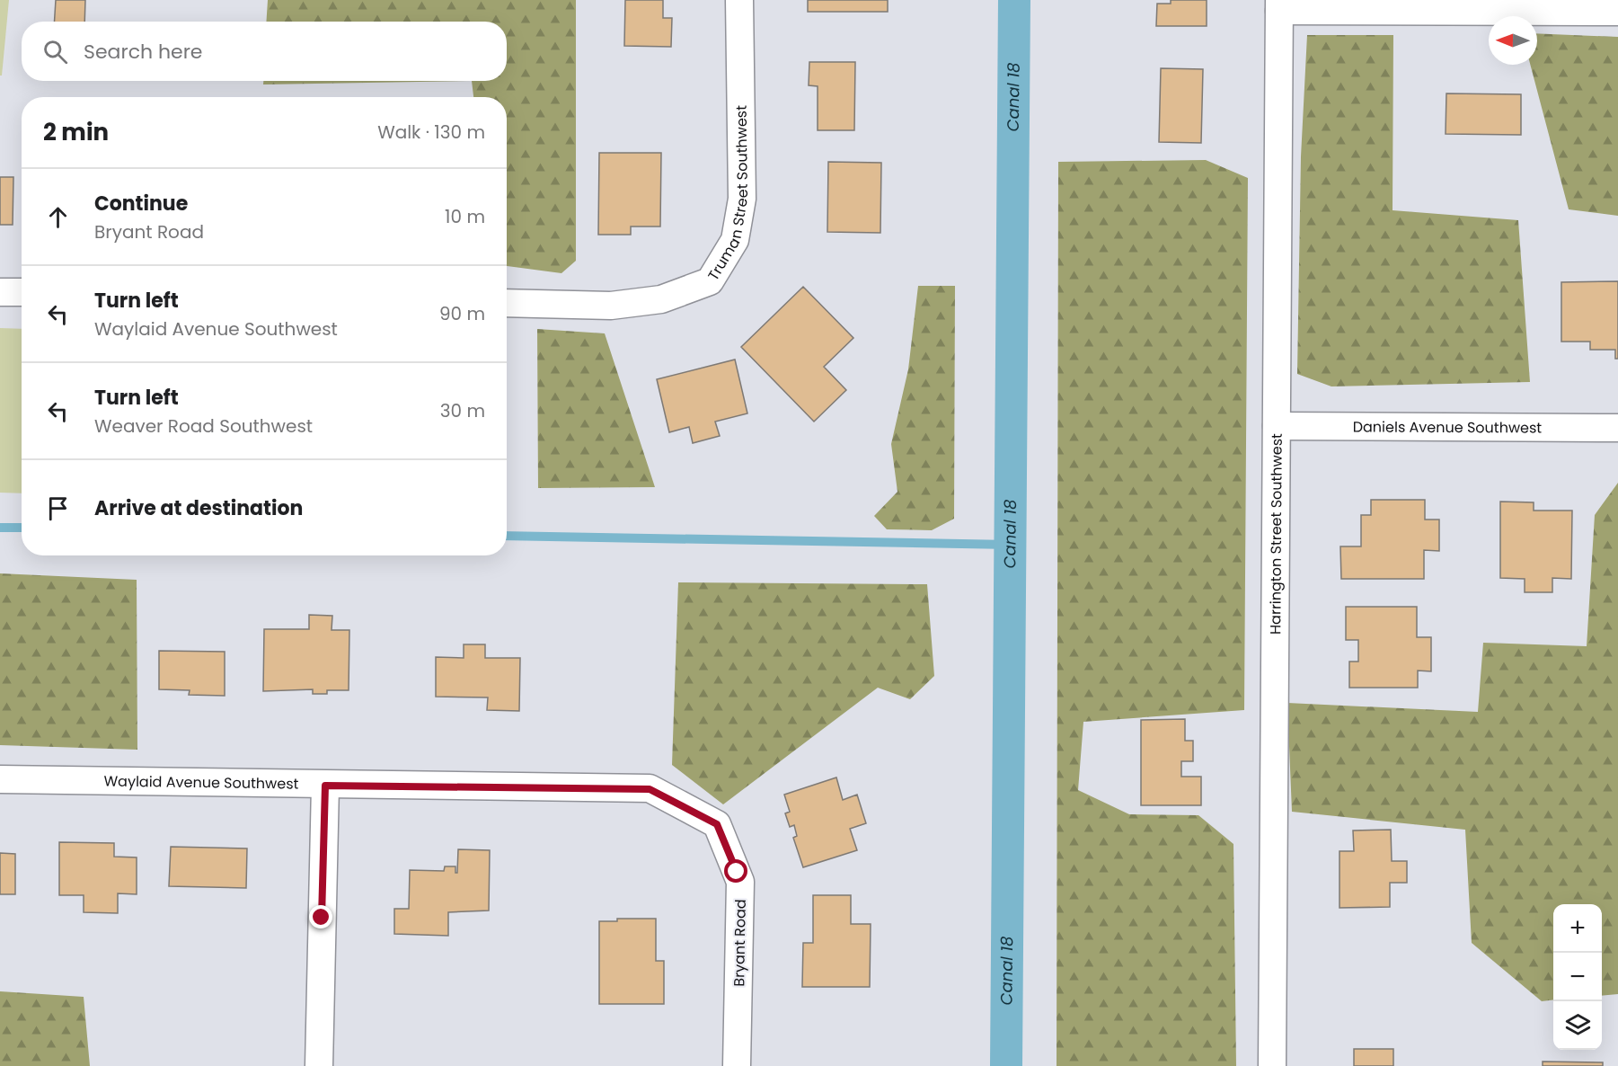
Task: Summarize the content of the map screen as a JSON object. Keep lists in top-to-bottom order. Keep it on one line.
{"streets":{"street":["Truman Street Southwest","Daniels Avenue Southwest","Harrington Street Southwest","Waylaid Avenue Southwest","Bryant Road"]},"crossings":[["Daniels Avenue Southwest","Harrington Street Southwest"],["Waylaid Avenue Southwest","Bryant Road"]],"water":["Canal 18"],"north":"left","page":{"search":"Search here","heading":["2 min","Walk · 130 m"],"list":[["Continue","Bryant Road","10 m"],["Turn left","Waylaid Avenue Southwest","90 m"],["Turn left","Weaver Road Southwest","30 m"],"Arrive at destination"],"map_buttons":["+","−"]}}
